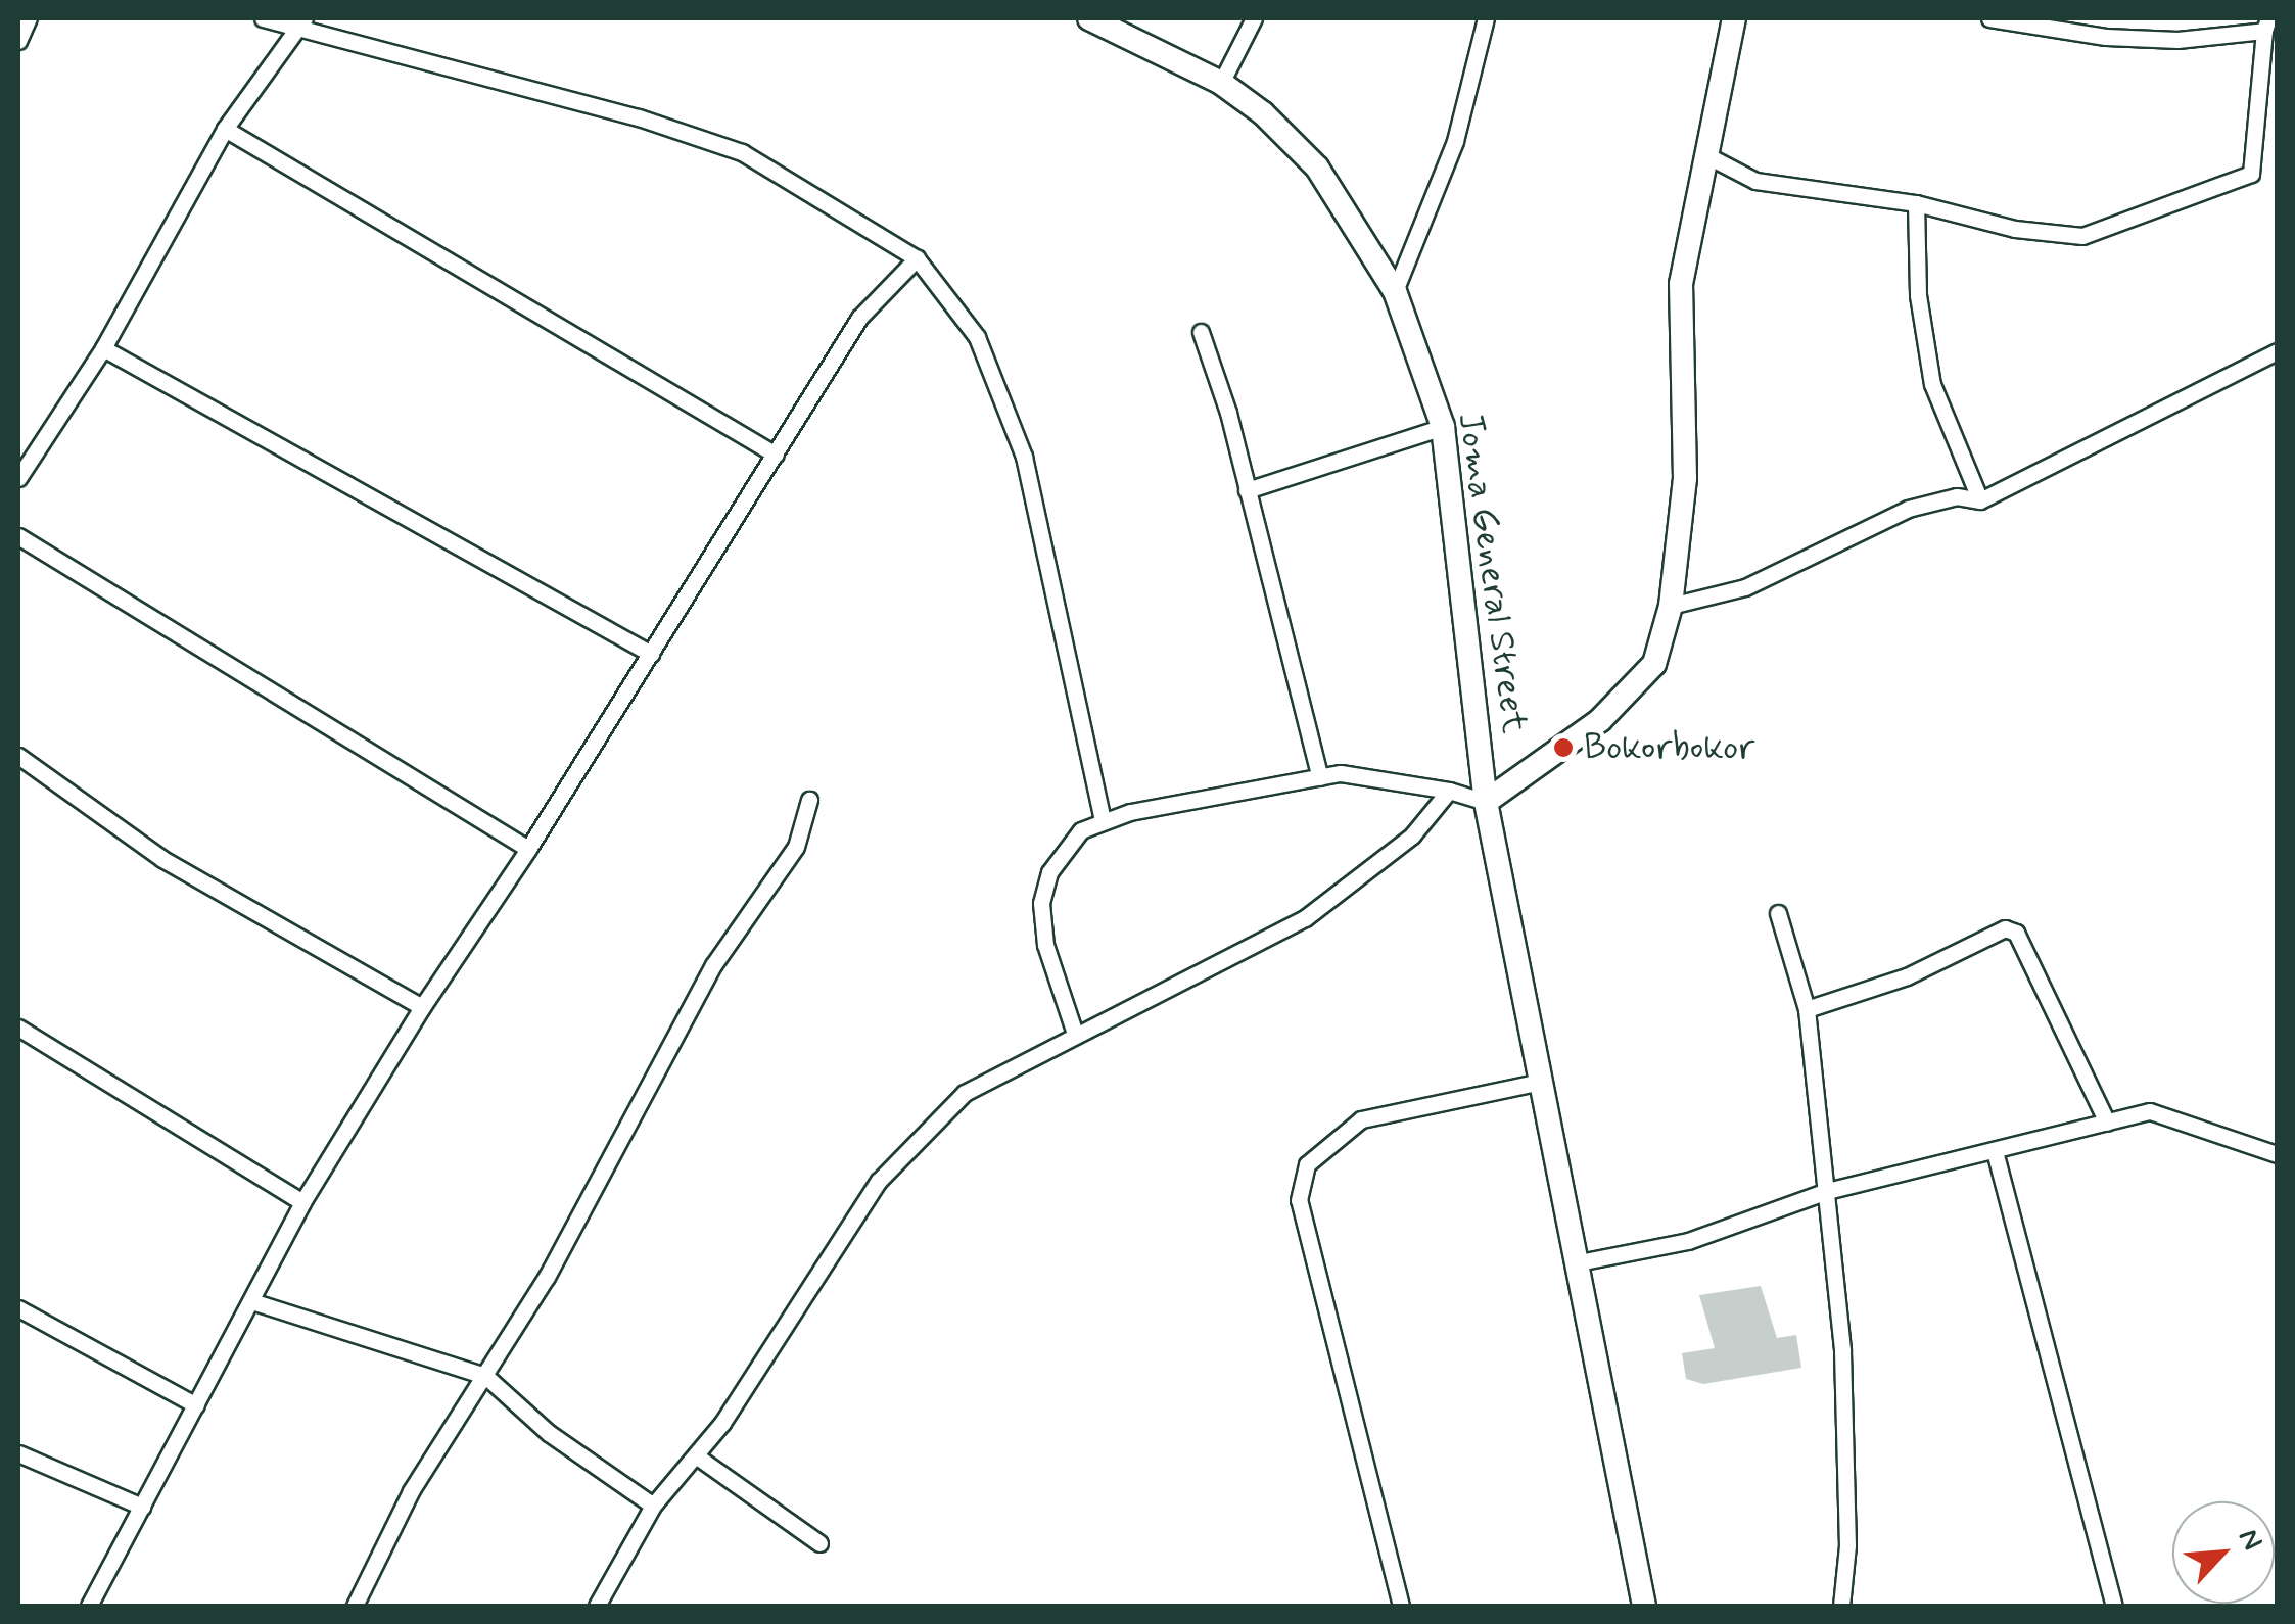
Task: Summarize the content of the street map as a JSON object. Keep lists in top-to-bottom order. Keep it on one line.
{"streets":{"street":["Joma General Street"]},"places":["Bokorbokor"],"north":"top right"}
